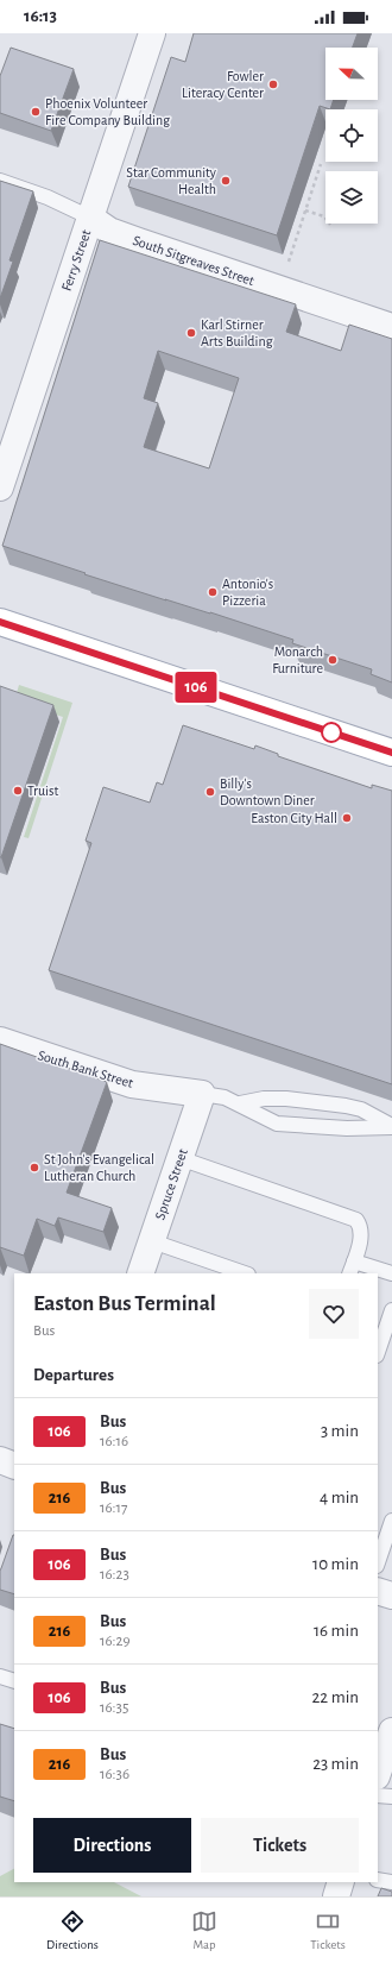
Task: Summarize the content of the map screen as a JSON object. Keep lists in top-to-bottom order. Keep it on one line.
{"streets":{"street":["Ferry Street","South Sitgreaves Street","South Bank Street","Spruce Street"]},"crossings":[["Ferry Street","South Sitgreaves Street"],["South Bank Street","Spruce Street"]],"places":["Fowler Literacy Center","Phoenix Volunteer Fire Company Building","Star Community Health","Karl Stirner Arts Building","Antonio's Pizzeria","Monarch Furniture","Truist","Billy's Downtown Diner","Easton City Hall","St John's Evangelical Lutheran Church"],"lines":["bus line 106"],"north":"left","page":{"status":"16:13","on_map":"106","heading":[["Easton Bus Terminal","Bus"],"Departures"],"list":[{"mark":"106","name":"Bus","note":"16:16","value":"3 min"},{"mark":"216","name":"Bus","note":"16:17","value":"4 min"},{"mark":"106","name":"Bus","note":"16:23","value":"10 min"},{"mark":"216","name":"Bus","note":"16:29","value":"16 min"},{"mark":"106","name":"Bus","note":"16:35","value":"22 min"},{"mark":"216","name":"Bus","note":"16:36","value":"23 min"}],"buttons":["Directions","Tickets"],"tabs":["Directions","Map","Tickets"]}}
